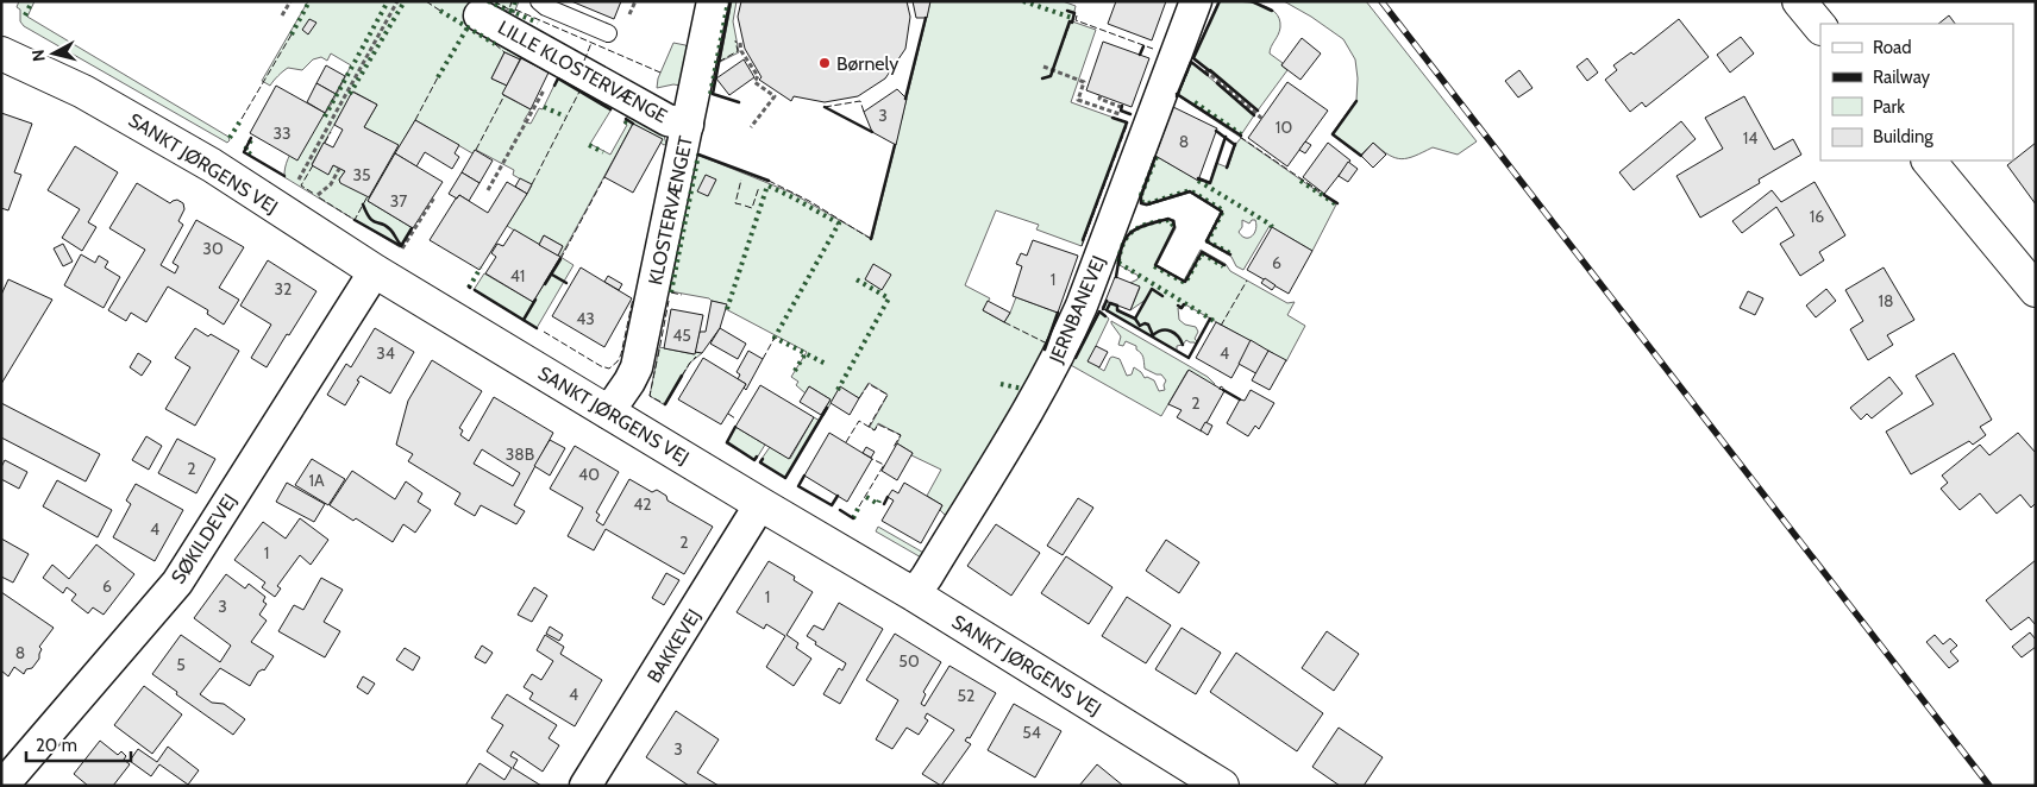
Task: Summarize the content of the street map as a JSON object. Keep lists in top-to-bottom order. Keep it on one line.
{"streets":{"street":["LILLE KLOSTERVÆNGE","SANKT JØRGENS VEJ","KLOSTERVÆNGET","JERNBANEVEJ","SØKILDEVEJ","BAKKEVEJ"]},"crossings":[["LILLE KLOSTERVÆNGE","KLOSTERVÆNGET"],["SANKT JØRGENS VEJ","KLOSTERVÆNGET"],["SANKT JØRGENS VEJ","JERNBANEVEJ"],["SANKT JØRGENS VEJ","SØKILDEVEJ"],["SANKT JØRGENS VEJ","BAKKEVEJ"]],"places":["Børnely"],"house_numbers":["3","10","33","14","8","35","37","16","30","6","41","1","32","18","43","45","34","4","2","38B","2","40","1A","42","4","2","1","6","1","3","8","50","5","4","52","54","3"],"legend":["Road","Railway","Park","Building"],"scale_bar":"20 m","north":"left"}
